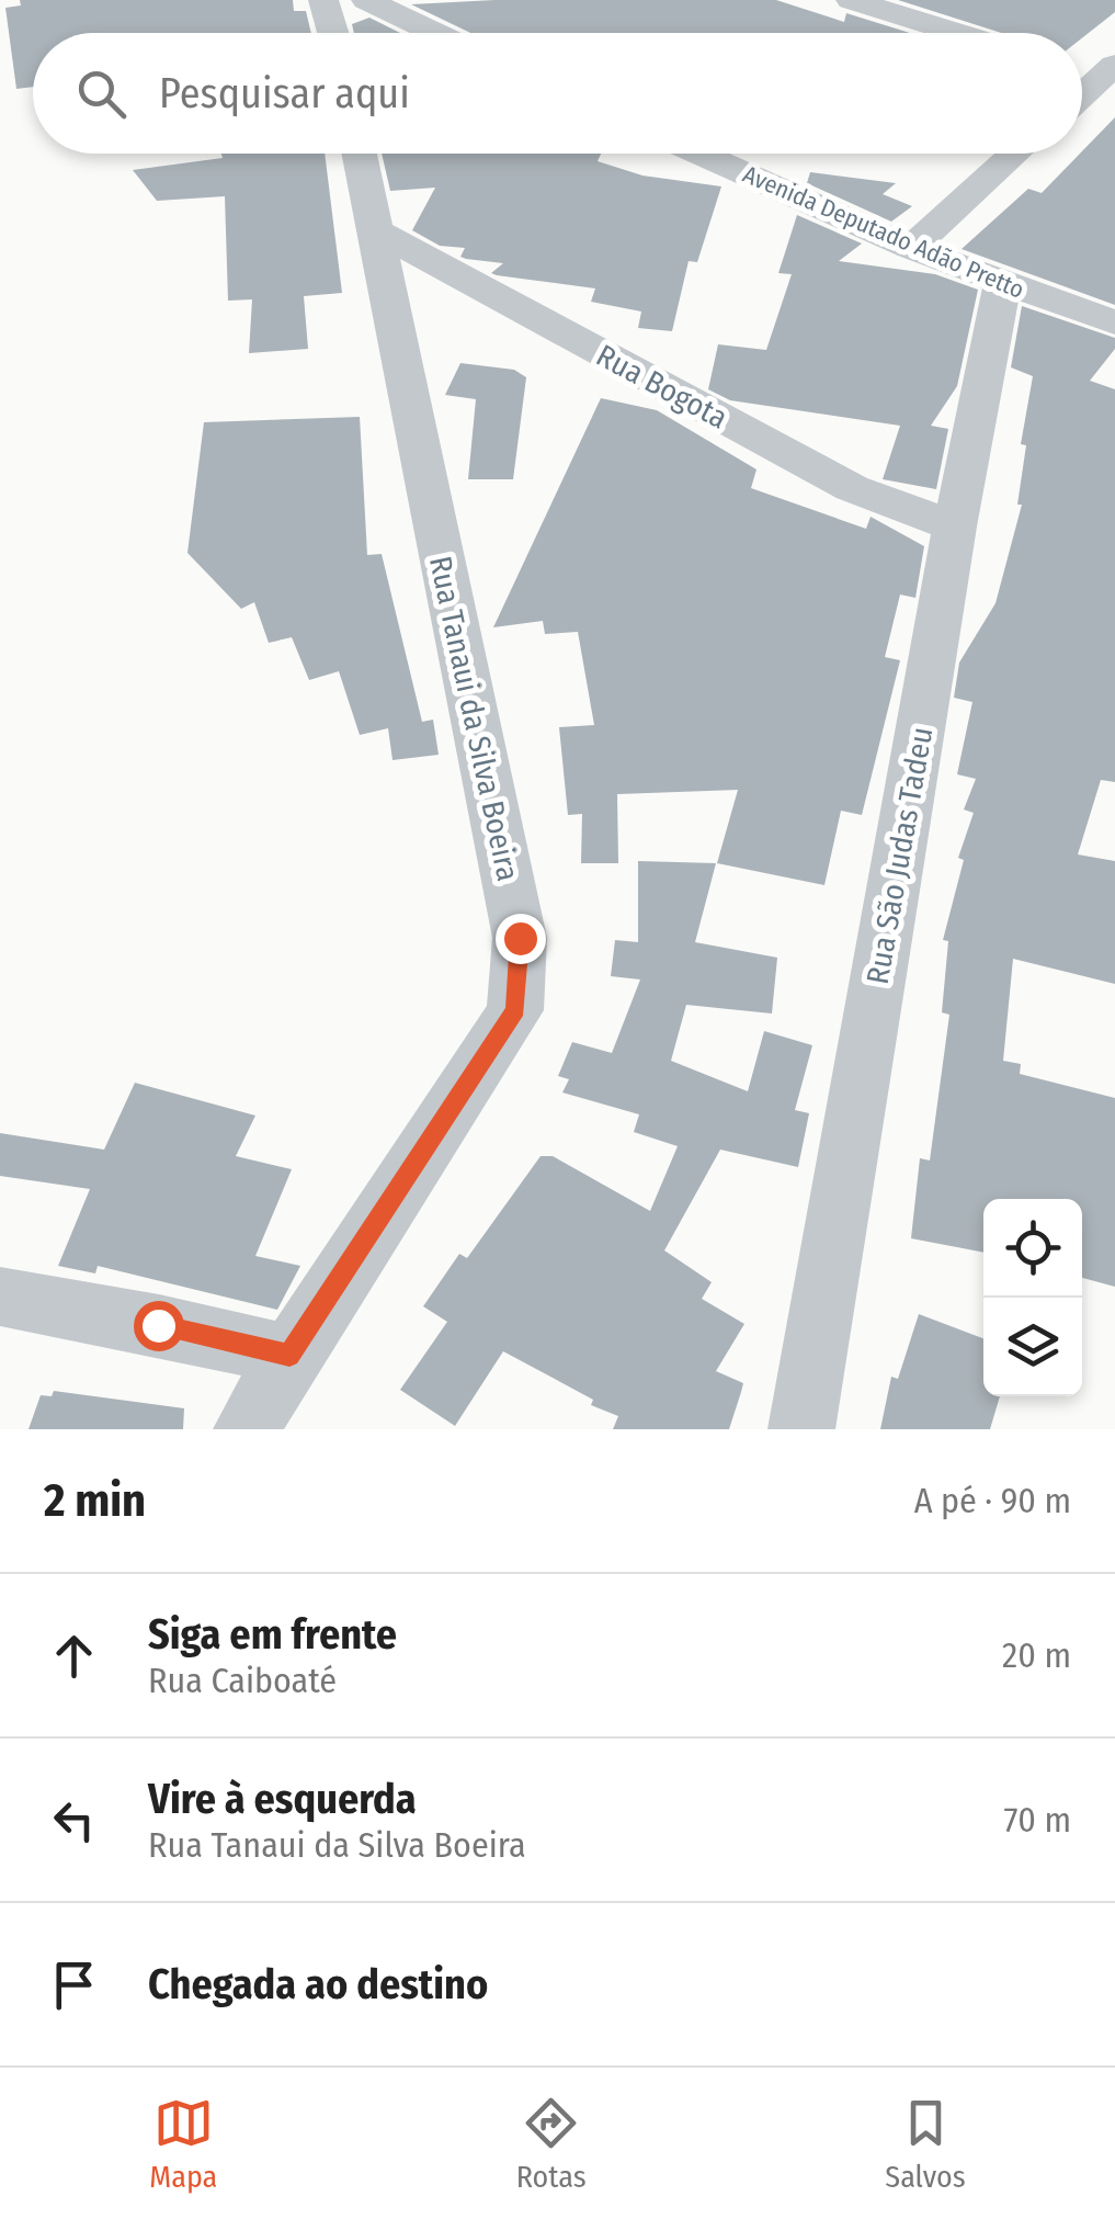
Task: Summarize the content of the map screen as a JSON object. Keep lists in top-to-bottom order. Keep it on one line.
{"streets":{"street":["Avenida Deputado Adão Pretto","Rua Bogota","Rua Tanaui da Silva Boeira","Rua São Judas Tadeu"]},"crossings":[["Avenida Deputado Adão Pretto","Rua São Judas Tadeu"],["Rua Bogota","Rua Tanaui da Silva Boeira"],["Rua Bogota","Rua São Judas Tadeu"]],"page":{"search":"Pesquisar aqui","heading":["2 min","A pé · 90 m"],"list":[["Siga em frente","Rua Caiboaté","20 m"],["Vire à esquerda","Rua Tanaui da Silva Boeira","70 m"],"Chegada ao destino"],"nav":["Mapa","Rotas","Salvos"]}}
